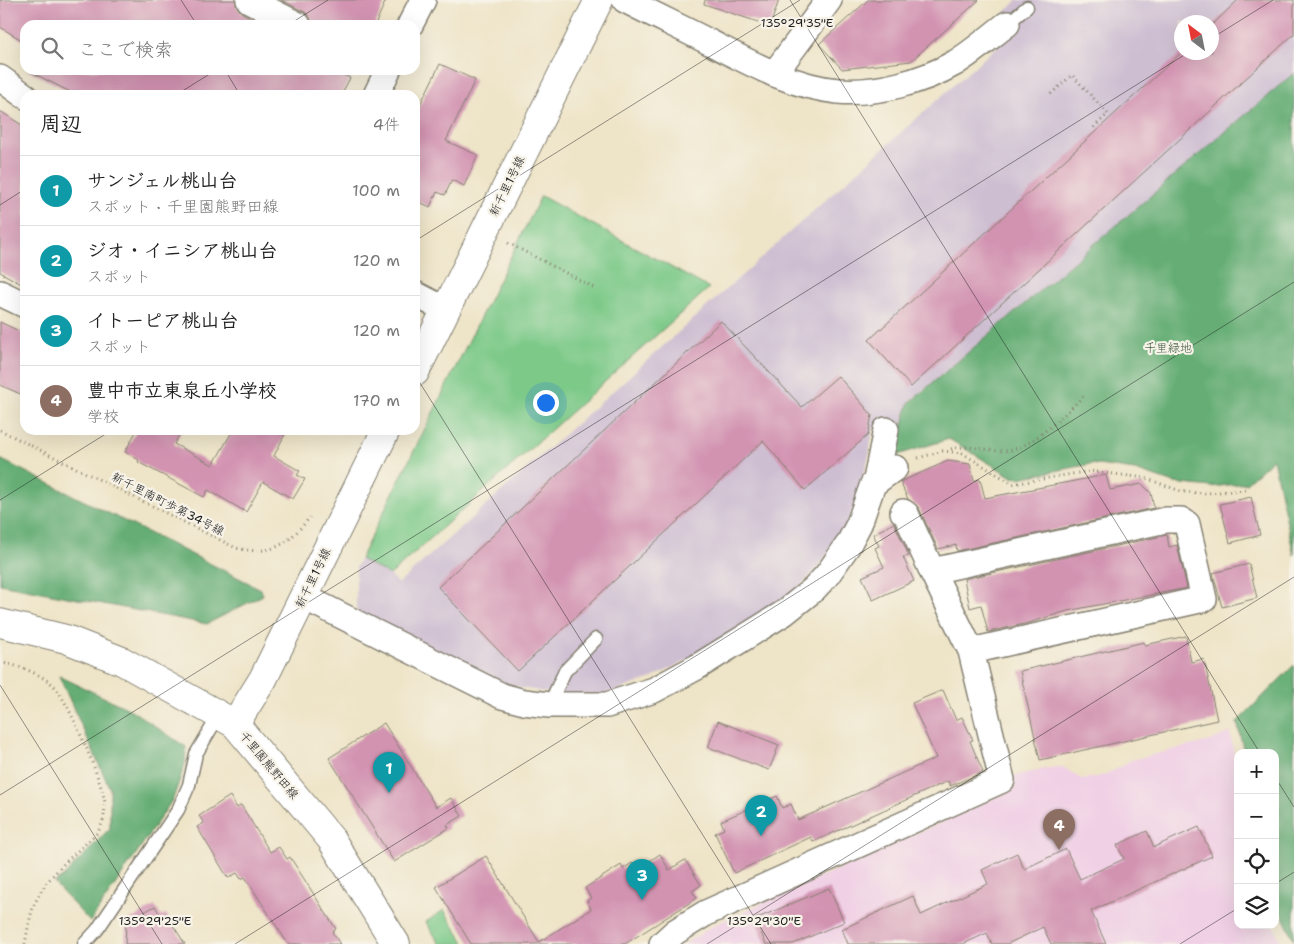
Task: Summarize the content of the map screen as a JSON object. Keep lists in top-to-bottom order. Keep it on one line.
{"streets":{"street":["新千里1号線","千里園熊野田線"],"path":["新千里南町歩第34号線"]},"crossings":[["新千里1号線","千里園熊野田線"]],"parks":["千里緑地"],"north":"top left","page":{"search":"ここで検索","heading":["周辺","4件"],"list":[{"mark":"1","name":"サンジェル桃山台","note":"スポット · 千里園熊野田線","value":"100 m"},{"mark":"2","name":"ジオ・イニシア桃山台","note":"スポット","value":"120 m"},{"mark":"3","name":"イトーピア桃山台","note":"スポット","value":"120 m"},{"mark":"4","name":"豊中市立東泉丘小学校","note":"学校","value":"170 m"}],"map_buttons":["+","−"],"pins":["1","2","4","3"]},"coordinates":["135°29'35\"E","135°29'25\"E","135°29'30\"E"]}
